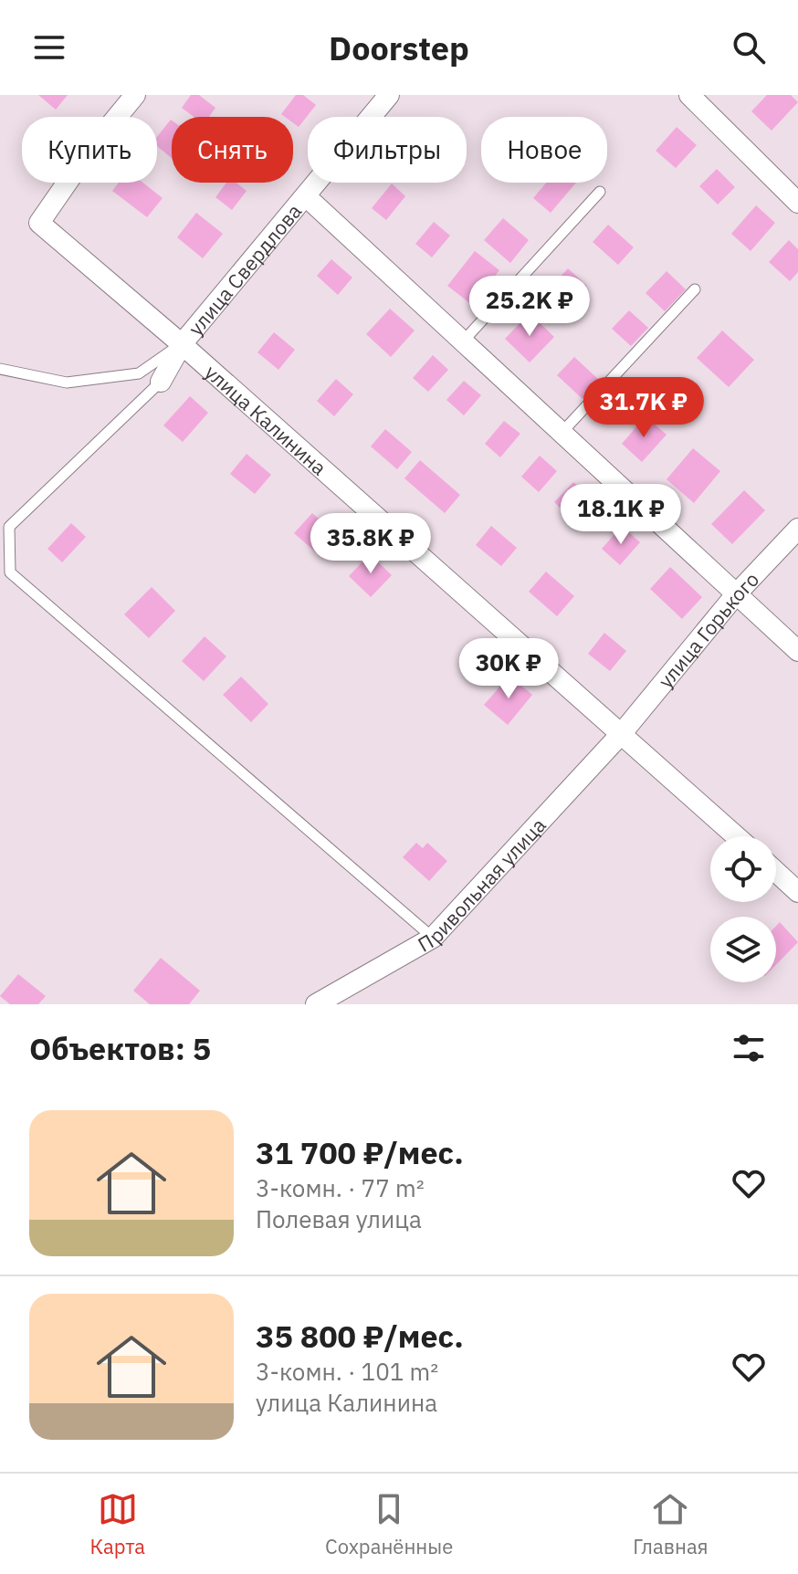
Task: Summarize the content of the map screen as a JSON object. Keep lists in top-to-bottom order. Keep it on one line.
{"streets":{"street":["улица Свердлова","улица Калинина","улица Горького","Привольная улица"]},"crossings":[["улица Свердлова","улица Калинина"],["улица Калинина","улица Горького"],["улица Калинина","Привольная улица"],["улица Горького","Привольная улица"]],"page":{"header":"Doorstep","chip":["Купить","Снять","Фильтры","Новое"],"price":["25.2K ₽","31.7K ₽","18.1K ₽","35.8K ₽","30K ₽"],"heading":"Объектов: 5","list":[{"name":"31 700 ₽/мес.","note":"3-комн. · 77 m² · Полевая улица"},{"name":"35 800 ₽/мес.","note":"3-комн. · 101 m² · улица Калинина"}],"tabs":["Карта","Сохранённые","Главная"]}}
